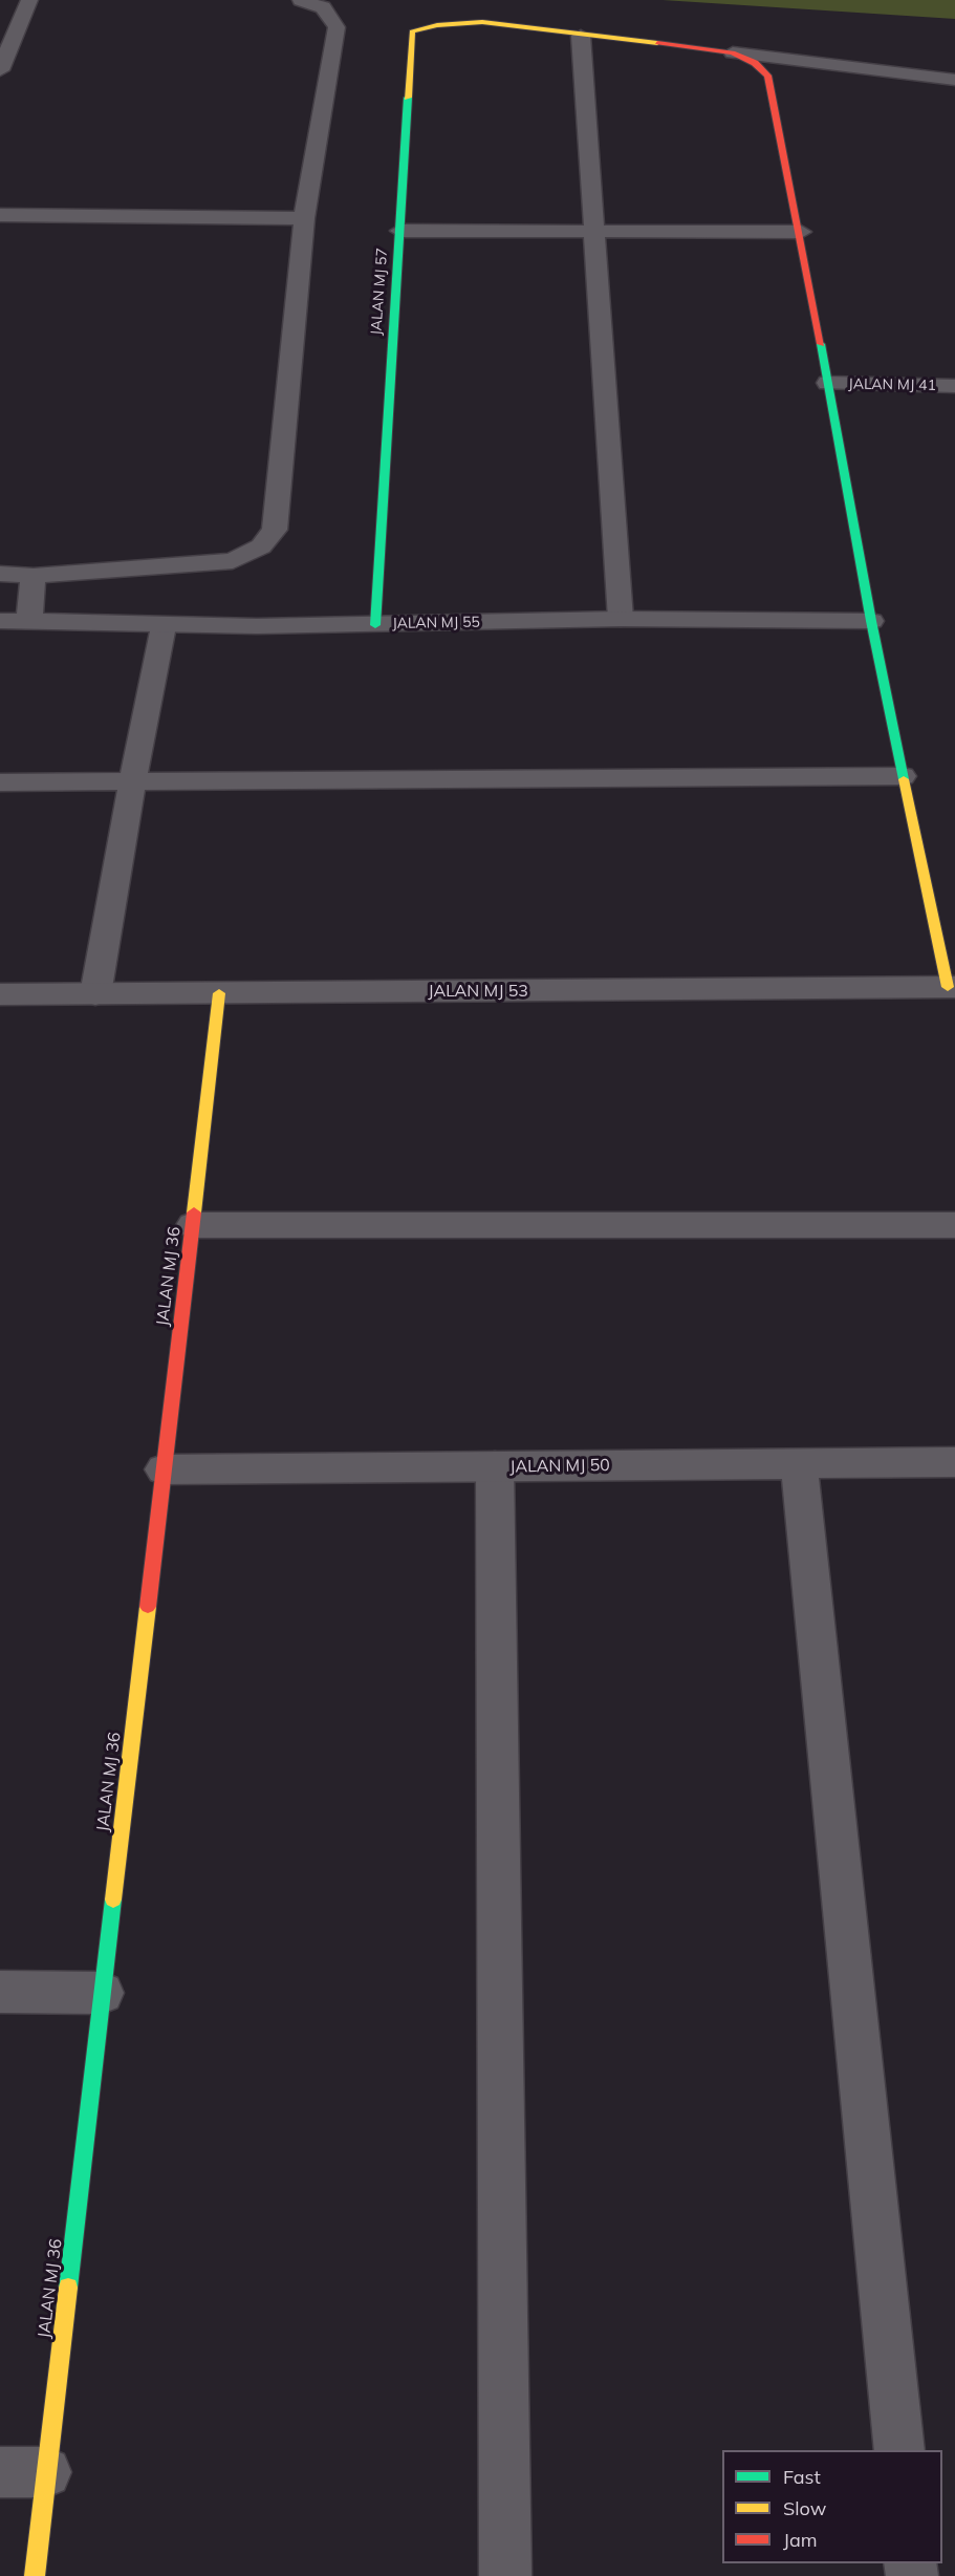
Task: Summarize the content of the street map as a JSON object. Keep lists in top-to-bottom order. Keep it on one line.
{"streets":{"street":["JALAN MJ 57","JALAN MJ 41","JALAN MJ 55","JALAN MJ 53","JALAN MJ 36","JALAN MJ 50"]},"crossings":[["JALAN MJ 57","JALAN MJ 55"],["JALAN MJ 53","JALAN MJ 36"],["JALAN MJ 36","JALAN MJ 50"]],"legend":["Fast","Slow","Jam"]}
